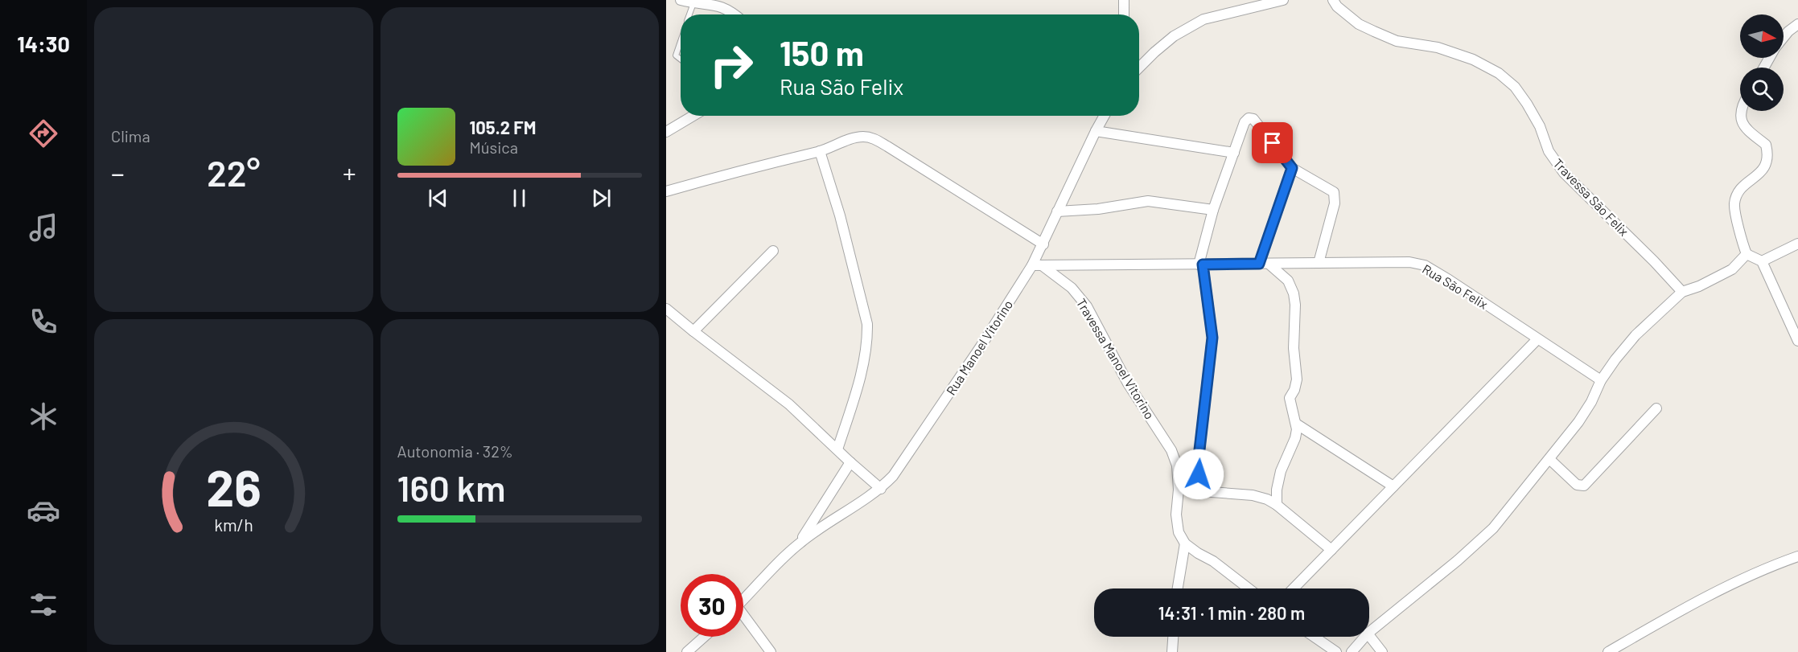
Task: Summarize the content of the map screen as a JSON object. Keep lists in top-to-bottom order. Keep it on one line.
{"streets":{"street":["Travessa São Felix","Rua São Felix","Rua Manoel Vitorino","Travessa Manoel Vitorino"]},"crossings":[["Rua São Felix","Rua Manoel Vitorino"],["Rua São Felix","Travessa Manoel Vitorino"],["Rua Manoel Vitorino","Travessa Manoel Vitorino"]],"north":"right","page":{"tabs":"14:30","tile":["Clima",["Autonomia · 32%","160 km"]],"turn":["150 m","Rua São Felix"],"song":["105.2 FM","Música"],"heat":["−","22°","+"],"limit":"30","trip":"14:31 · 1 min · 280 m","gauge":["26","km/h"]}}
